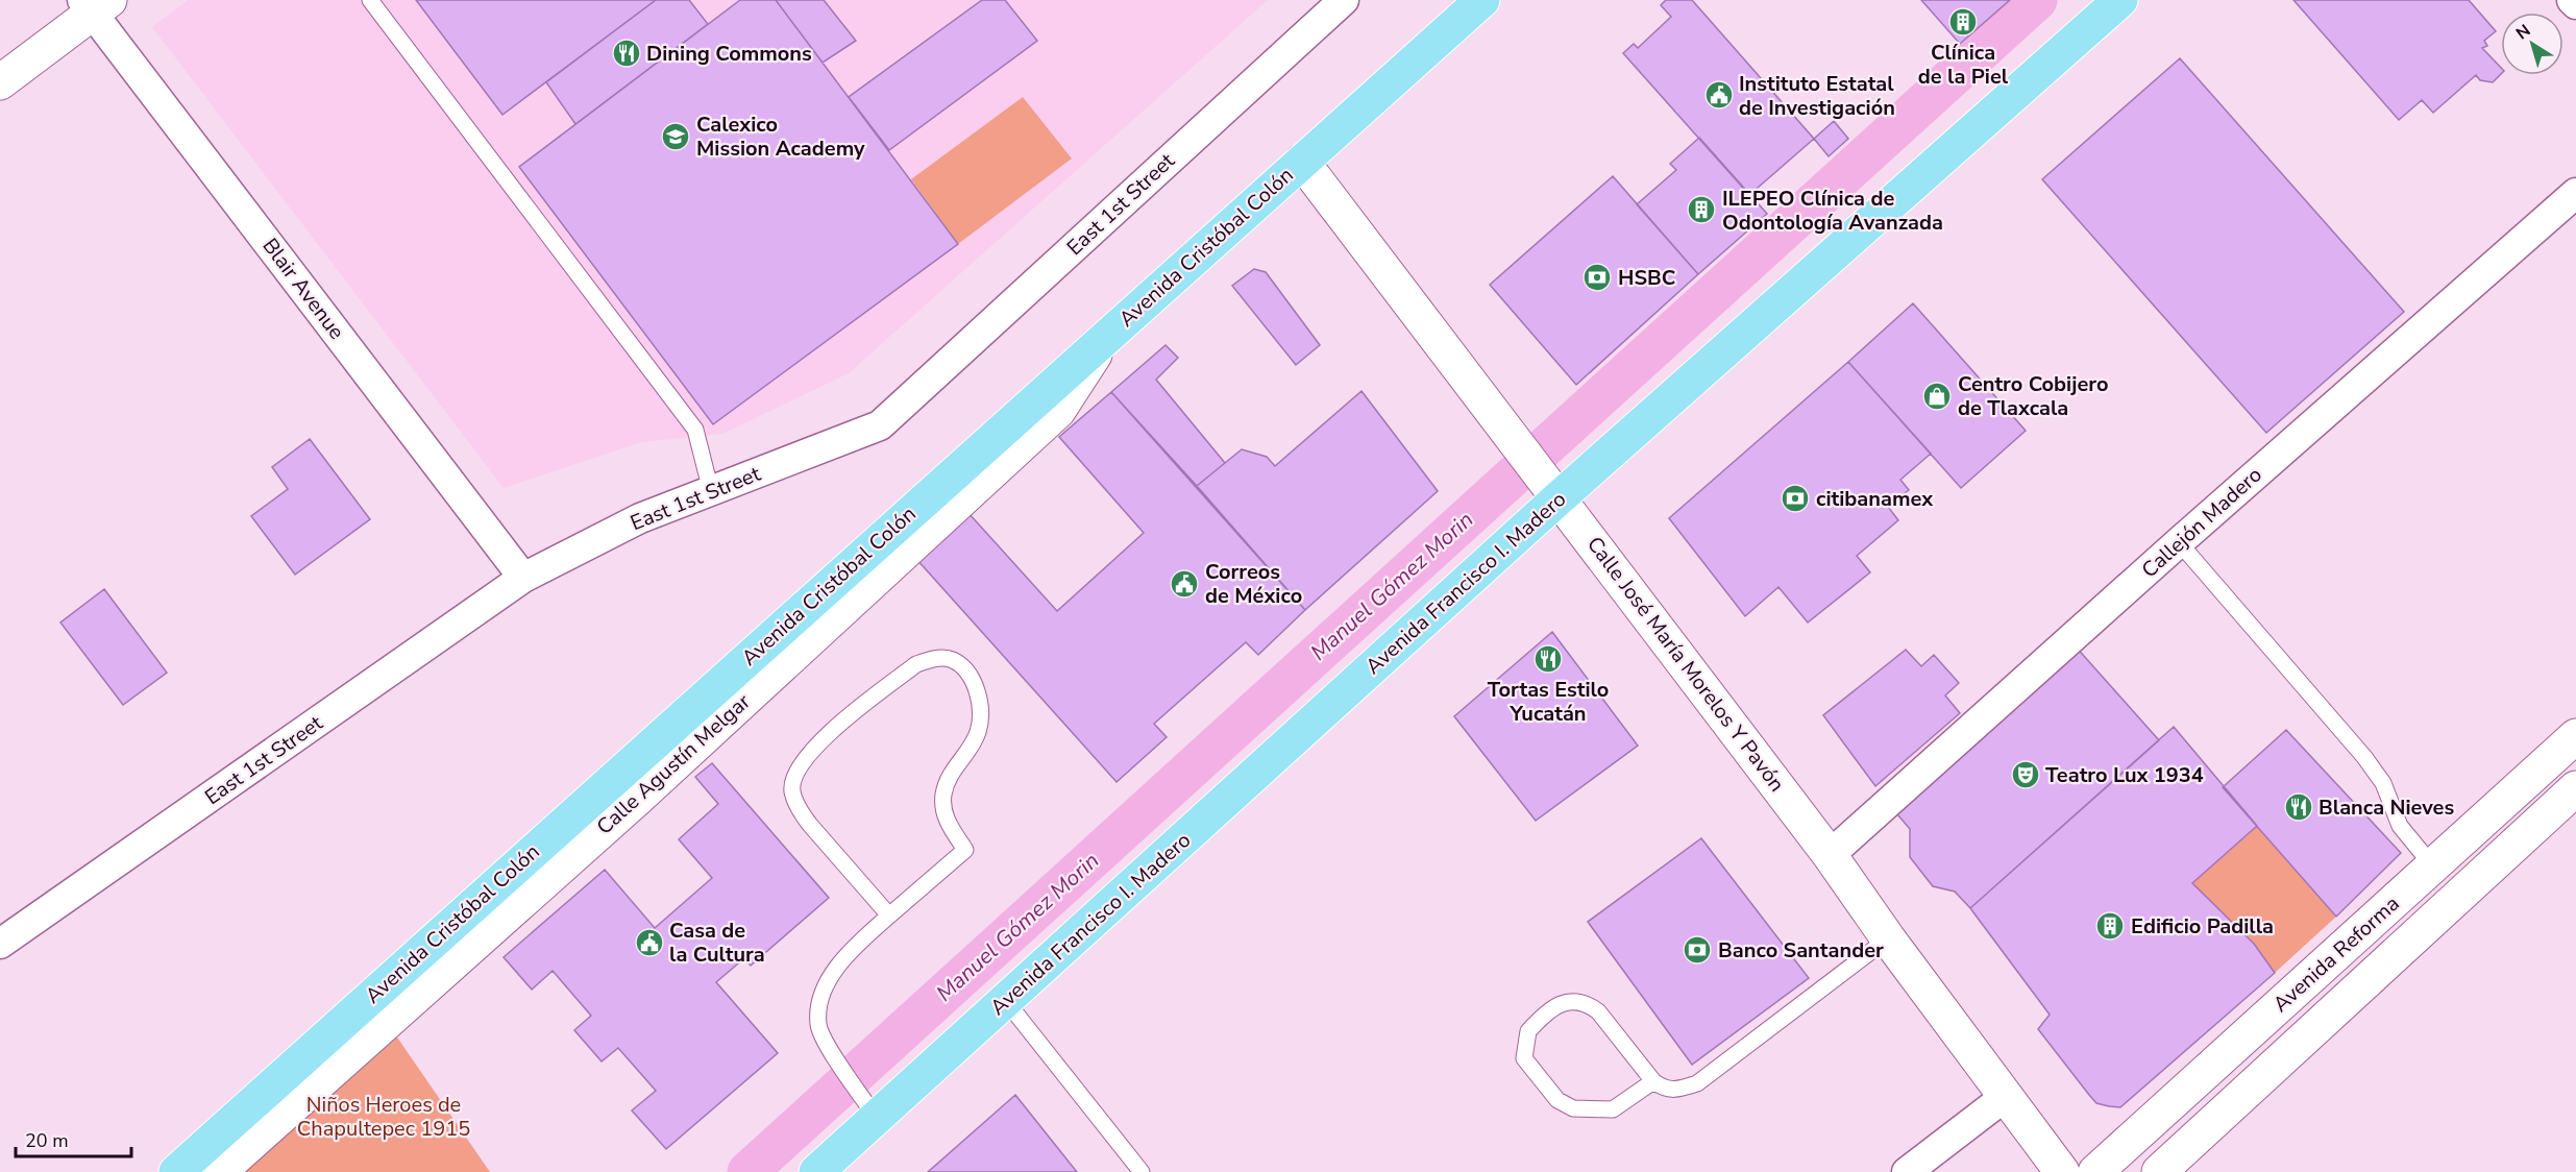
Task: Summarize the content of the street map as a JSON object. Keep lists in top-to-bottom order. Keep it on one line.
{"streets":{"main road":["Avenida Cristóbal Colón","Avenida Francisco I. Madero","Calle José María Morelos Y Pavón","Calle Agustín Melgar","Avenida Reforma"],"street":["East 1st Street","Blair Avenue","Callejón Madero"]},"crossings":[["East 1st Street","Blair Avenue"],["Avenida Cristóbal Colón","Calle José María Morelos Y Pavón"],["Avenida Cristóbal Colón","Calle Agustín Melgar"],["Callejón Madero","Calle José María Morelos Y Pavón"],["Avenida Francisco I. Madero","Calle José María Morelos Y Pavón"]],"water":["Manuel Gómez Morin"],"parks":["Niños Heroes de Chapultepec 1915"],"places":{"building":["Clínica de la Piel","ILEPEO Clínica de Odontología Avanzada","Edificio Padilla"],"restaurant":["Dining Commons","Tortas Estilo Yucatán","Blanca Nieves"],"public building":["Instituto Estatal de Investigación","Correos de México","Casa de la Cultura"],"school or university":["Calexico Mission Academy"],"bank":["HSBC","citibanamex","Banco Santander"],"shop":["Centro Cobijero de Tlaxcala"],"theatre":["Teatro Lux 1934"]},"scale_bar":"20 m","north":"top left"}
